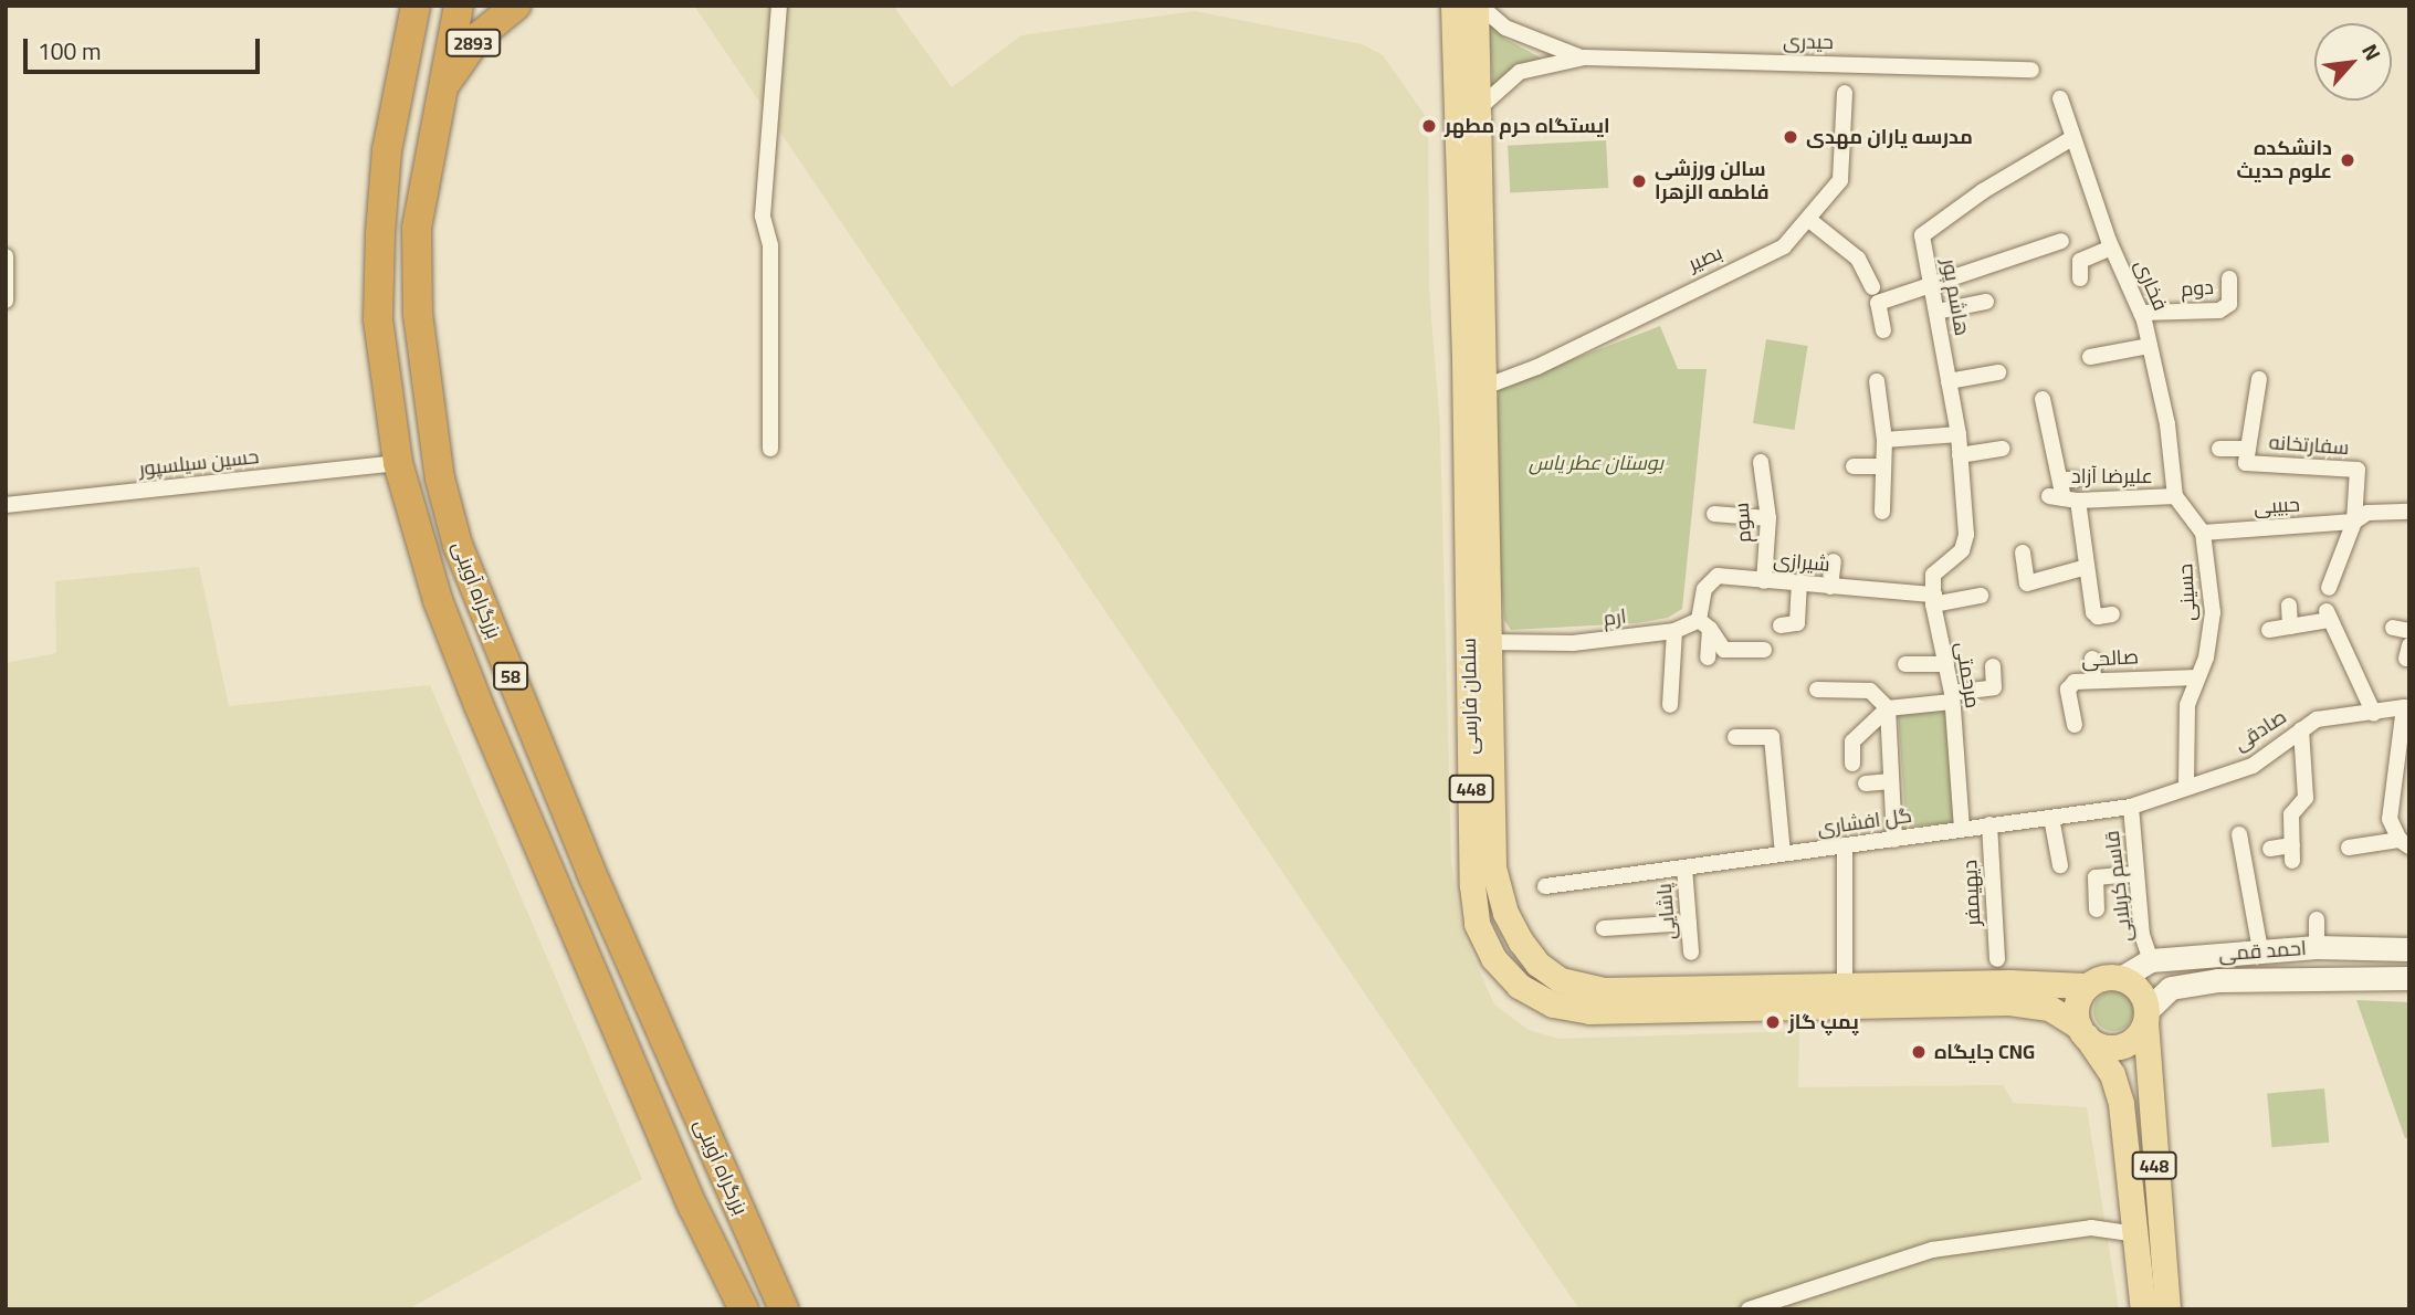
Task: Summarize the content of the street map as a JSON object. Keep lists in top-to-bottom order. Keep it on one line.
{"streets":{"highway":["2893","بزرگراه آوینی","58"],"main road":["سلمان فارسی","448","احمد قمی"],"street":["حیدری","بصیر","فخاری","دوم","هاشم پور","سفارتخانه","حسین سیلسپور","علیرضا آزاد","حبیبی","سوم","شیرازی","حسینی","ارم","صالحی","مرحمتی","صادقی","گل افشاری","قاسم کربلایی","دیهیمفر","پاشایی"]},"crossings":[["2893","بزرگراه آوینی"],["بصیر","سلمان فارسی"],["فخاری","دوم"],["فخاری","هاشم پور"],["فخاری","علیرضا آزاد"],["هاشم پور","مرحمتی"],["سفارتخانه","حبیبی"],["حسین سیلسپور","بزرگراه آوینی"],["حبیبی","حسینی"],["سوم","شیرازی"],["شیرازی","ارم"],["شیرازی","مرحمتی"],["حسینی","صالحی"],["حسینی","صادقی"],["حسینی","گل افشاری"],["ارم","سلمان فارسی"],["مرحمتی","گل افشاری"],["سلمان فارسی","448"],["سلمان فارسی","احمد قمی"],["صادقی","گل افشاری"],["448","احمد قمی"],["گل افشاری","قاسم کربلایی"],["گل افشاری","دیهیمفر"],["گل افشاری","پاشایی"],["قاسم کربلایی","احمد قمی"]],"parks":["بوستان عطر یاس"],"places":["ایستگاه حرم مطهر","مدرسه یاران مهدی","دانشکده علوم حدیث","سالن ورزشی فاطمه الزهرا","پمپ گاز","جایگاه CNG"],"scale_bar":"100 m","north":"top right"}
